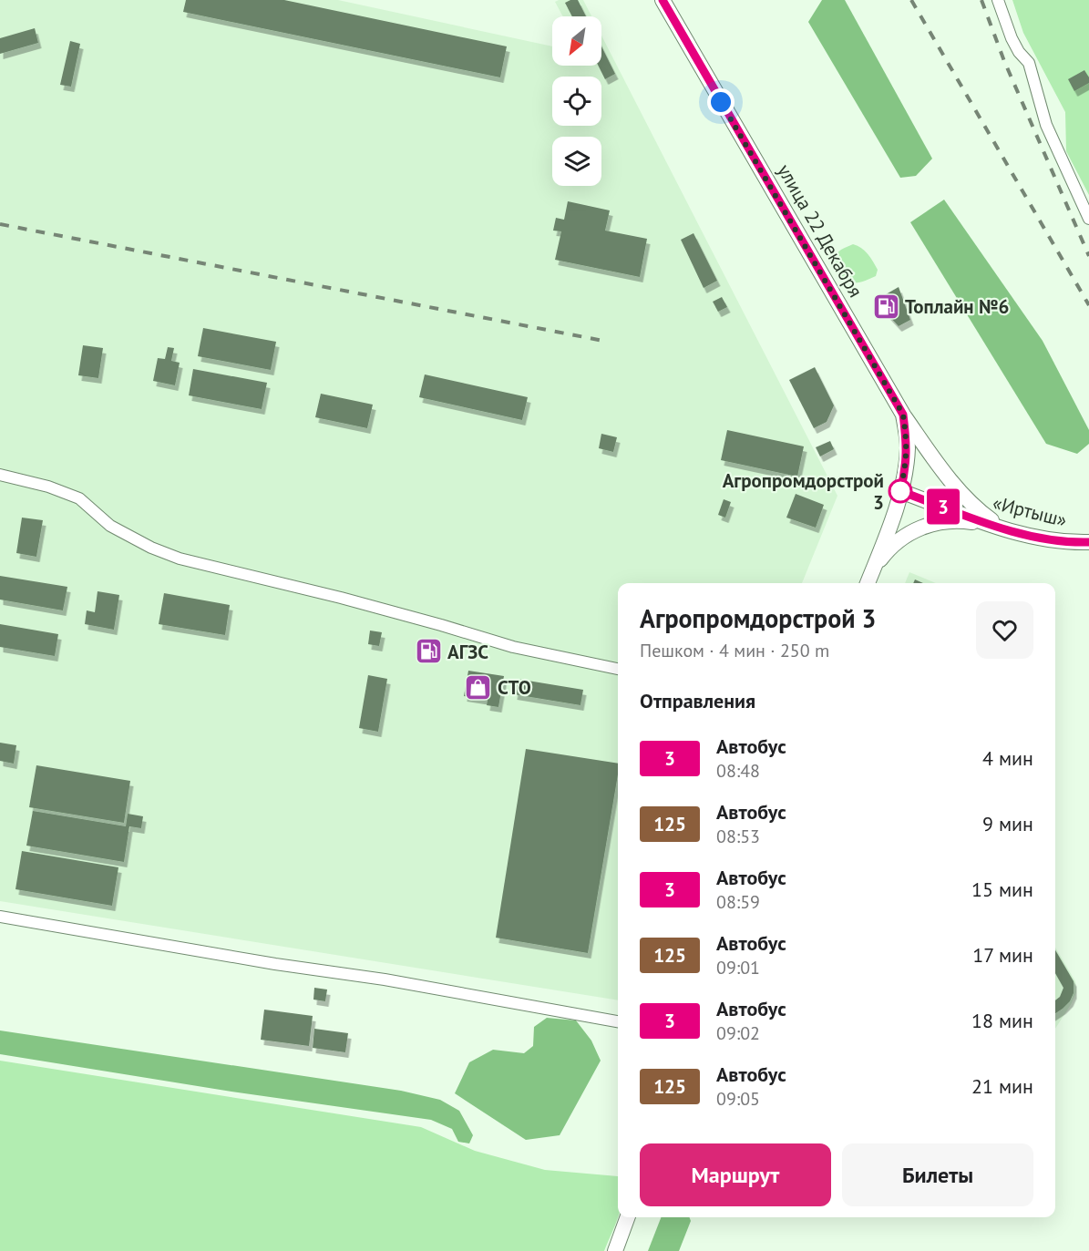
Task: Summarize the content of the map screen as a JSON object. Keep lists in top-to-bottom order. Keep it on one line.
{"streets":{"main road":["улица 22 Декабря","«Иртыш»"]},"crossings":[["улица 22 Декабря","«Иртыш»"]],"places":{"fuel station":["Топлайн №6","АГЗС"],"other":["Агропромдорстрой 3"],"shop":["СТО"]},"lines":["bus line 3"],"north":"bottom left","page":{"on_map":"3","heading":[["Агропромдорстрой 3","Пешком · 4 мин · 250 m"],"Отправления"],"list":[{"mark":"3","name":"Автобус","note":"08:48","value":"4 мин"},{"mark":"125","name":"Автобус","note":"08:53","value":"9 мин"},{"mark":"3","name":"Автобус","note":"08:59","value":"15 мин"},{"mark":"125","name":"Автобус","note":"09:01","value":"17 мин"},{"mark":"3","name":"Автобус","note":"09:02","value":"18 мин"},{"mark":"125","name":"Автобус","note":"09:05","value":"21 мин"}],"buttons":["Маршрут","Билеты"]}}
